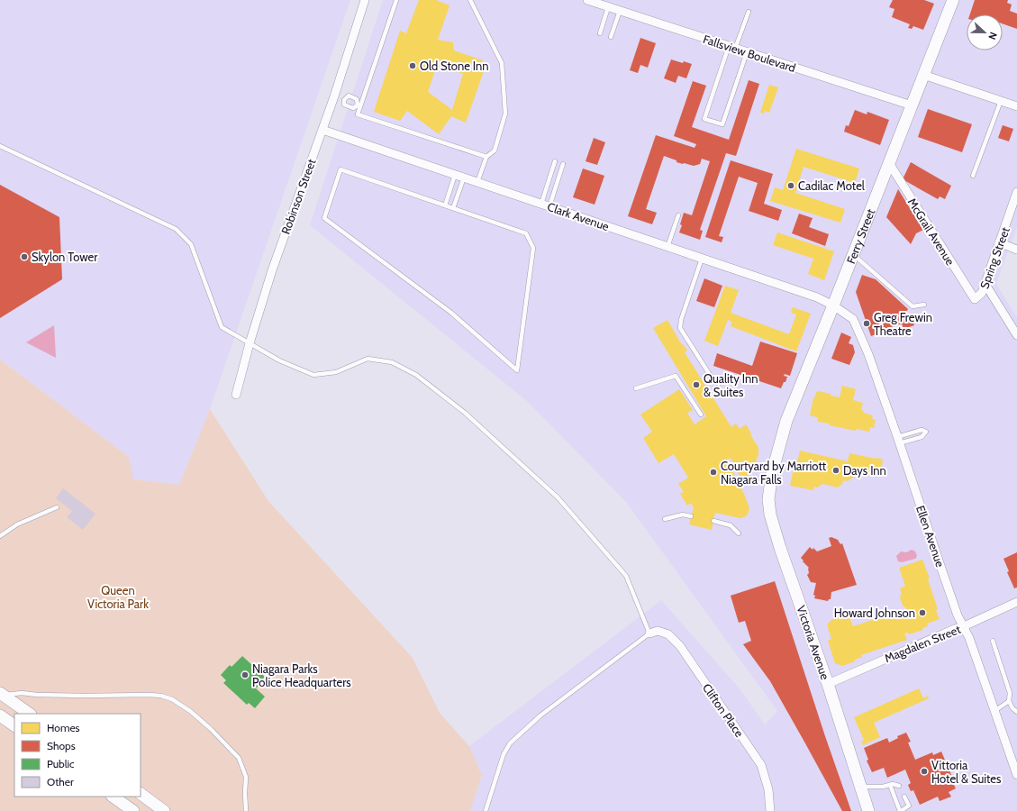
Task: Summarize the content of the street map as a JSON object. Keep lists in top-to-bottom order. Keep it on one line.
{"streets":{"main road":["Ferry Street","Victoria Avenue"],"street":["Fallsview Boulevard","Robinson Street","Clark Avenue","McGrail Avenue","Spring Street","Ellen Avenue","Magdalen Street","Clifton Place"]},"crossings":[["Fallsview Boulevard","Ferry Street"],["Robinson Street","Clark Avenue"],["Clark Avenue","Ferry Street"],["Clark Avenue","Ellen Avenue"],["McGrail Avenue","Ferry Street"],["McGrail Avenue","Spring Street"],["Ferry Street","Ellen Avenue"],["Ferry Street","Victoria Avenue"],["Ellen Avenue","Magdalen Street"],["Victoria Avenue","Magdalen Street"]],"parks":["Queen Victoria Park"],"places":["Old Stone Inn","Cadilac Motel","Skylon Tower","Greg Frewin Theatre","Quality Inn & Suites","Days Inn","Courtyard by Marriott Niagara Falls","Howard Johnson","Niagara Parks Police Headquarters","Vittoria Hotel & Suites"],"legend":["Homes","Shops","Public","Other"],"north":"right"}
